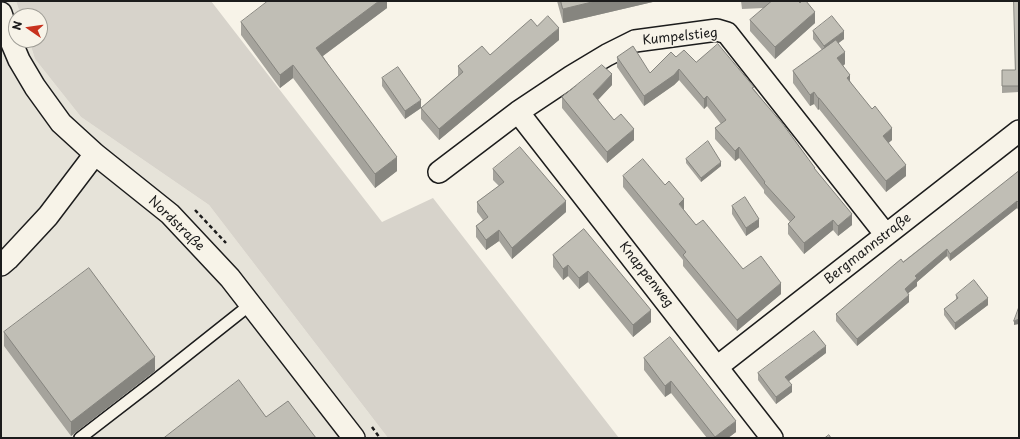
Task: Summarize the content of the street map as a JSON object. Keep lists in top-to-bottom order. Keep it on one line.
{"streets":{"street":["Kumpelstieg","Nordstraße","Bergmannstraße","Knappenweg"]},"crossings":[["Kumpelstieg","Bergmannstraße"],["Kumpelstieg","Knappenweg"],["Bergmannstraße","Knappenweg"]],"north":"left"}
